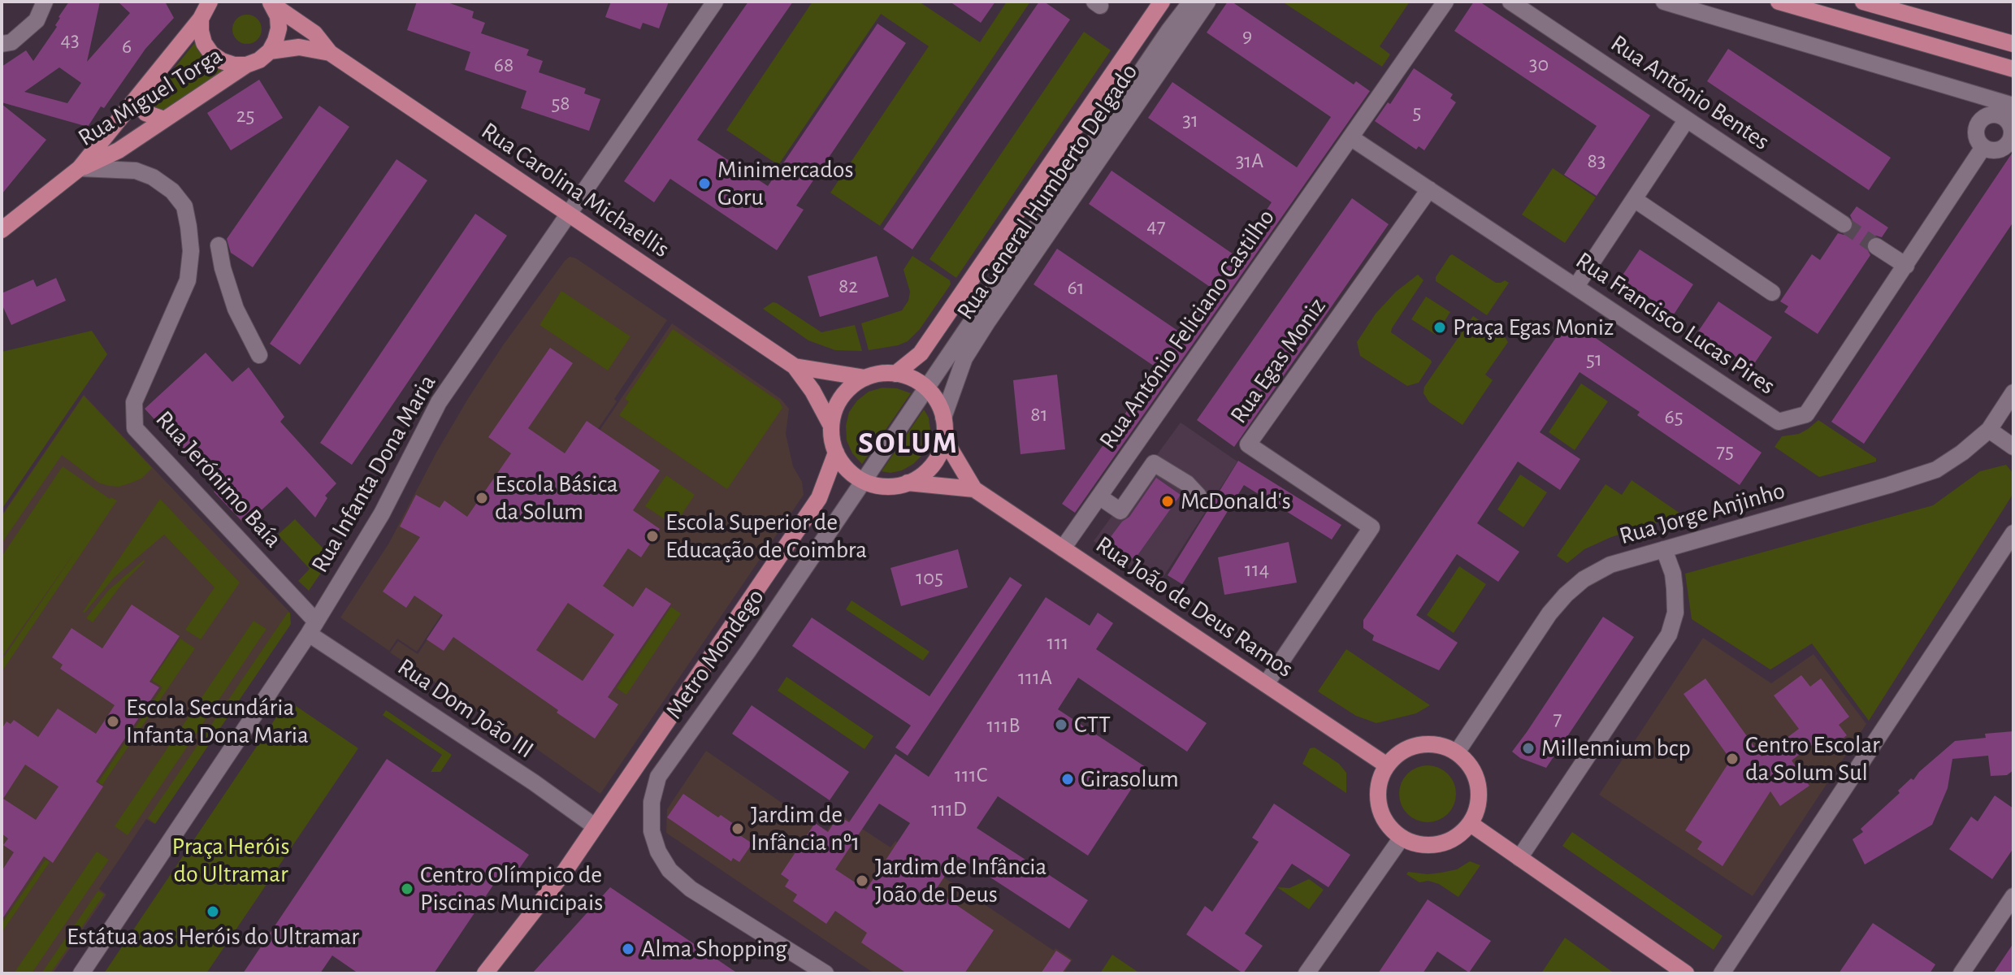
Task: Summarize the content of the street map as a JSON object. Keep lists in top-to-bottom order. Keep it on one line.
{"streets":{"main road":["Rua Miguel Torga","Rua Carolina Michaellis","Rua General Humberto Delgado","Rua João de Deus Ramos"],"street":["Rua António Bentes","Rua Francisco Lucas Pires","Rua António Feliciano Castilho","Rua Egas Moniz","Rua Infanta Dona Maria","Rua Jerónimo Baía","Rua Jorge Anjinho","Metro Mondego","Rua Dom João III"]},"crossings":[["Rua Miguel Torga","Rua Carolina Michaellis"],["Rua Miguel Torga","Rua Jerónimo Baía"],["Rua Carolina Michaellis","Rua Infanta Dona Maria"],["Rua Francisco Lucas Pires","Rua António Feliciano Castilho"],["Rua Francisco Lucas Pires","Rua Egas Moniz"],["Rua António Feliciano Castilho","Rua João de Deus Ramos"],["Rua Egas Moniz","Rua João de Deus Ramos"],["Rua Infanta Dona Maria","Rua Jerónimo Baía"],["Rua Infanta Dona Maria","Rua Dom João III"],["Rua Jerónimo Baía","Rua Dom João III"],["Rua Jorge Anjinho","Rua João de Deus Ramos"],["Rua João de Deus Ramos","Metro Mondego"]],"districts":["SOLUM"],"parks":["Praça Heróis do Ultramar"],"places":["Minimercados Goru","Praça Egas Moniz","Escola Básica da Solum","McDonald's","Escola Superior de Educação de Coimbra","Escola Secundária Infanta Dona Maria","CTT","Millennium bcp","Centro Escolar da Solum Sul","Girasolum","Jardim de Infância nº1","Jardim de Infância João de Deus","Centro Olímpico de Piscinas Municipais","Estátua aos Heróis do Ultramar","Alma Shopping"],"house_numbers":["9","43","6","30","68","58","5","25","31","31A","83","47","82","61","51","81","65","75","114","105","111","111A","7","111B","111C","111D"]}
